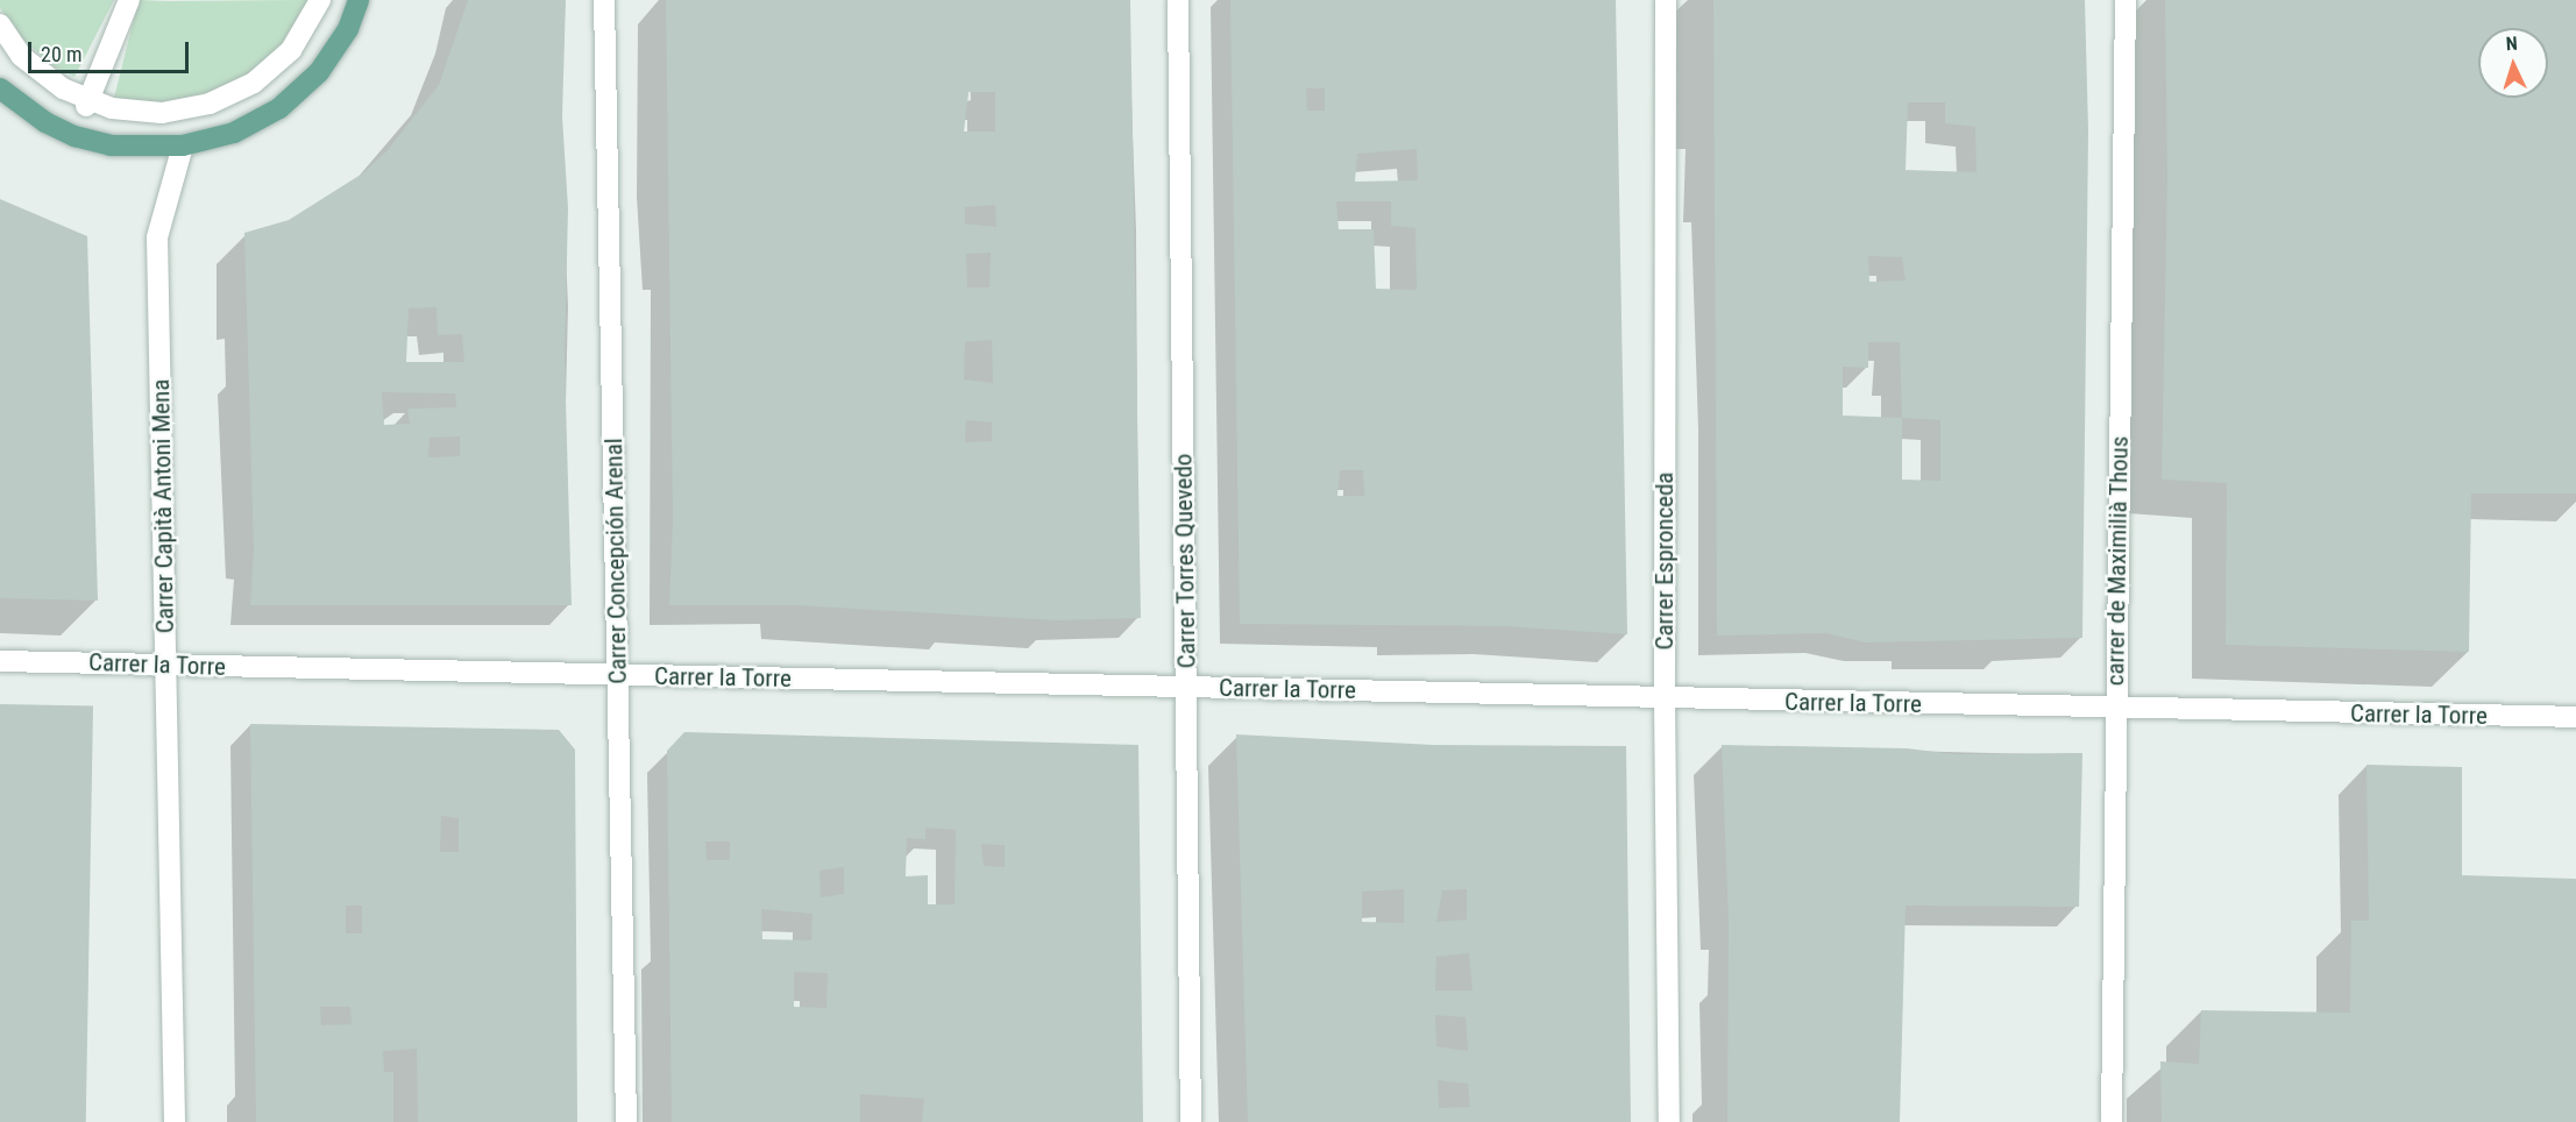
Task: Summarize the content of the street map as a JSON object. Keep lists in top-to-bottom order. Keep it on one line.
{"streets":{"street":["Carrer Capità Antoni Mena","Carrer Concepción Arenal","Carrer Torres Quevedo","Carrer Espronceda","carrer de Maximilià Thous","Carrer la Torre"]},"crossings":[["Carrer Capità Antoni Mena","Carrer la Torre"],["Carrer Concepción Arenal","Carrer la Torre"],["Carrer Torres Quevedo","Carrer la Torre"],["Carrer Espronceda","Carrer la Torre"],["carrer de Maximilià Thous","Carrer la Torre"]],"scale_bar":"20 m","north":"top"}
